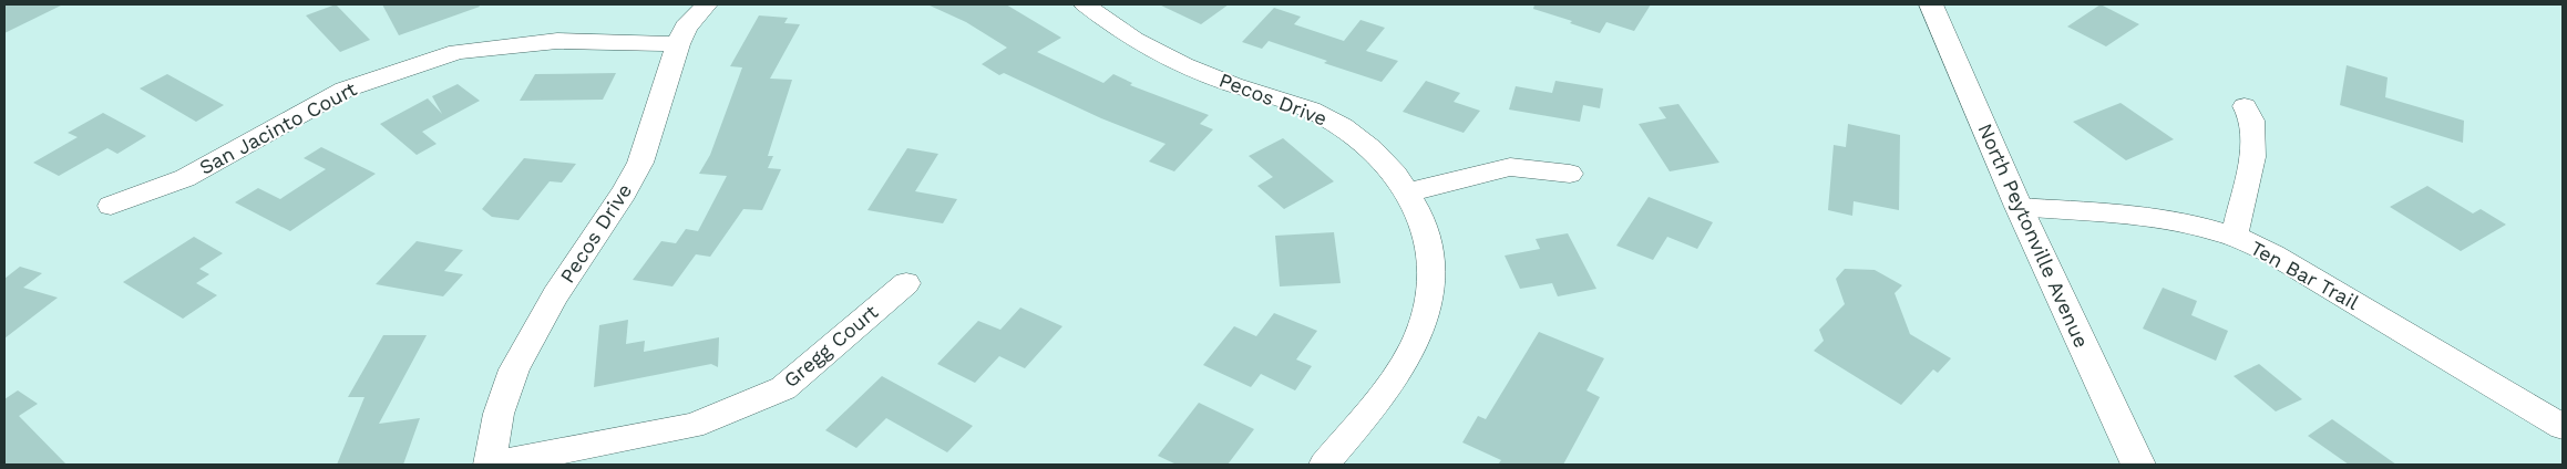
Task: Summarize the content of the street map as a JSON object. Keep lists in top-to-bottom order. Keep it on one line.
{"streets":{"street":["Pecos Drive","San Jacinto Court","North Peytonville Avenue","Ten Bar Trail","Gregg Court"]},"crossings":[["Pecos Drive","San Jacinto Court"],["Pecos Drive","Gregg Court"],["North Peytonville Avenue","Ten Bar Trail"]]}
